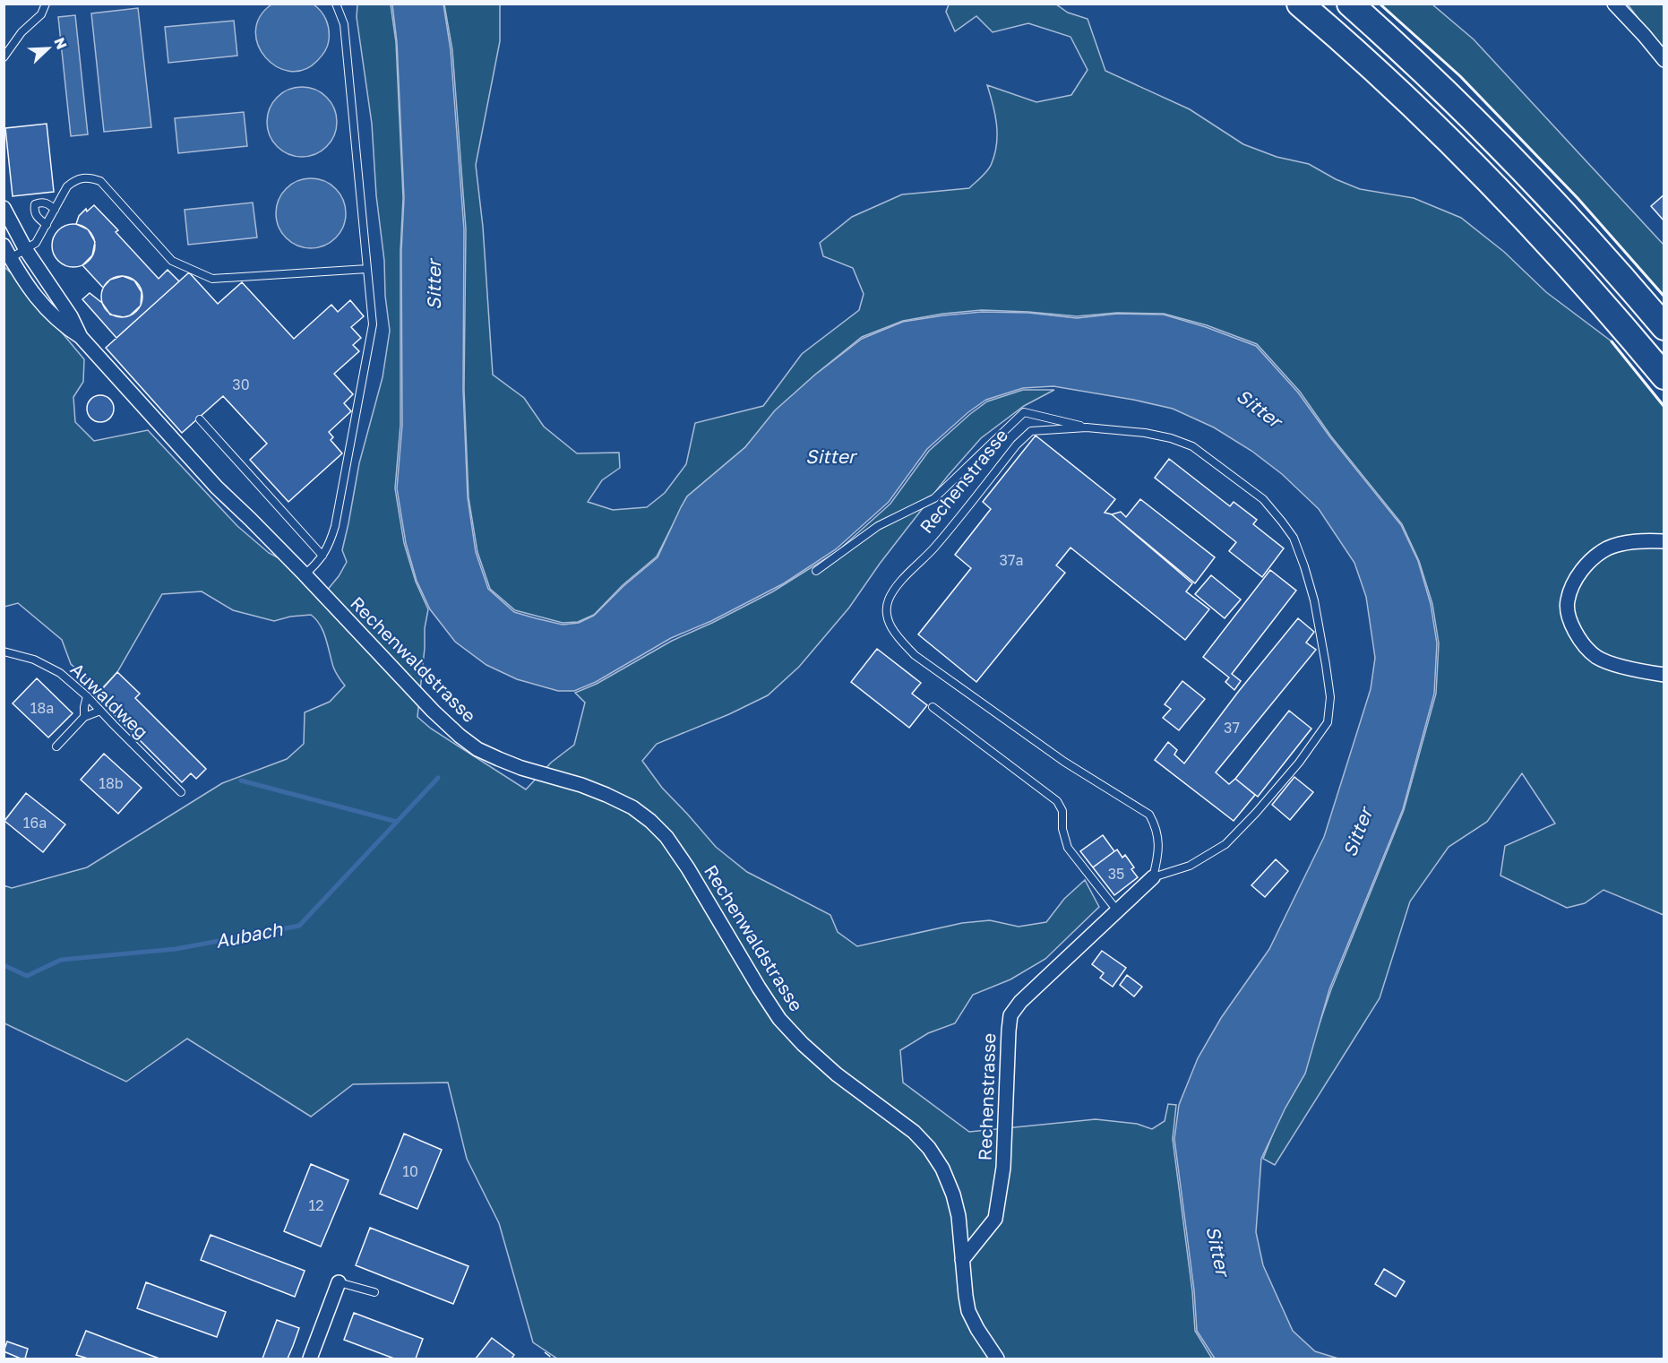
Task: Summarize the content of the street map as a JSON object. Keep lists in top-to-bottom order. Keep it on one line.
{"streets":{"street":["Rechenstrasse","Rechenwaldstrasse"],"lane":["Auwaldweg"]},"crossings":[["Rechenstrasse","Rechenwaldstrasse"]],"water":["Sitter","Aubach"],"house_numbers":["30","37a","18a","37","18b","16a","35","10","12"],"north":"top right"}
